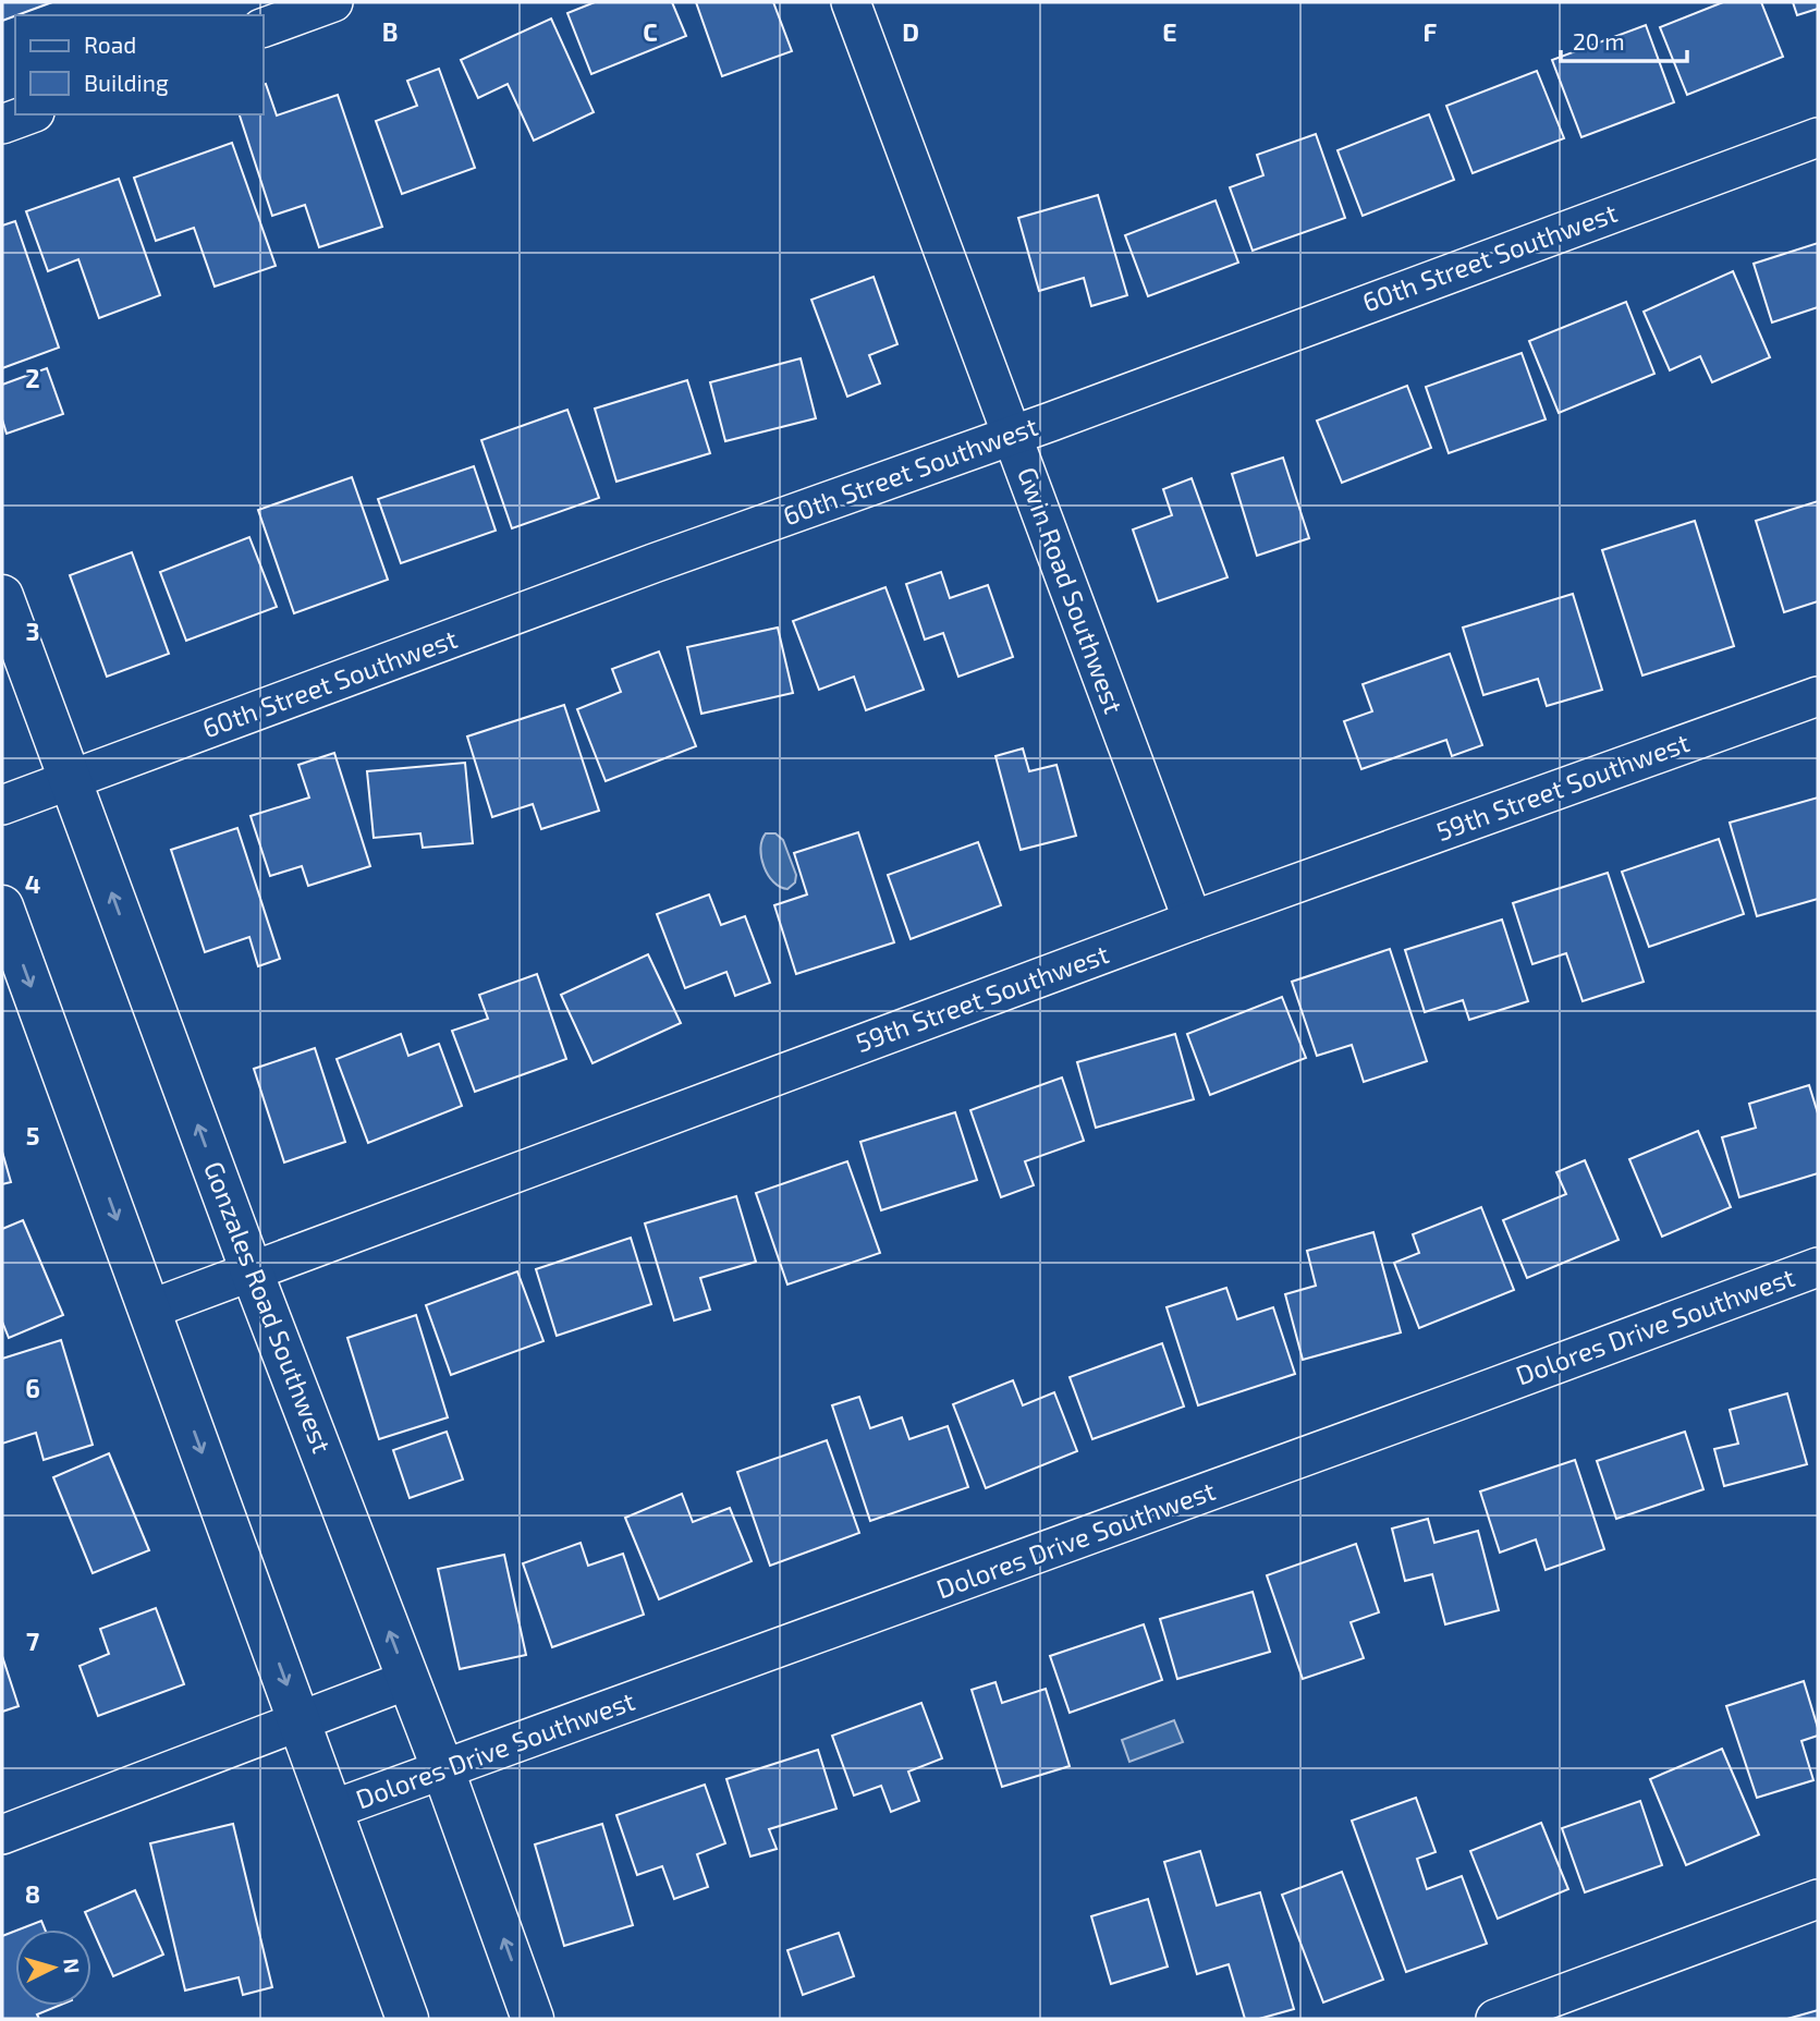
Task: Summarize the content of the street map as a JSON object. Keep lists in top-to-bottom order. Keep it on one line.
{"streets":{"street":["60th Street Southwest","Gwin Road Southwest","59th Street Southwest","Gonzales Road Southwest","Dolores Drive Southwest"]},"crossings":[["60th Street Southwest","Gwin Road Southwest"],["60th Street Southwest","Gonzales Road Southwest"],["Gwin Road Southwest","59th Street Southwest"],["59th Street Southwest","Gonzales Road Southwest"],["Gonzales Road Southwest","Dolores Drive Southwest"]],"legend":["Road","Building"],"scale_bar":"20 m","north":"right","grid":{"columns":["B","C","D","E","F"],"rows":["2","3","4","5","6","7","8"]}}
